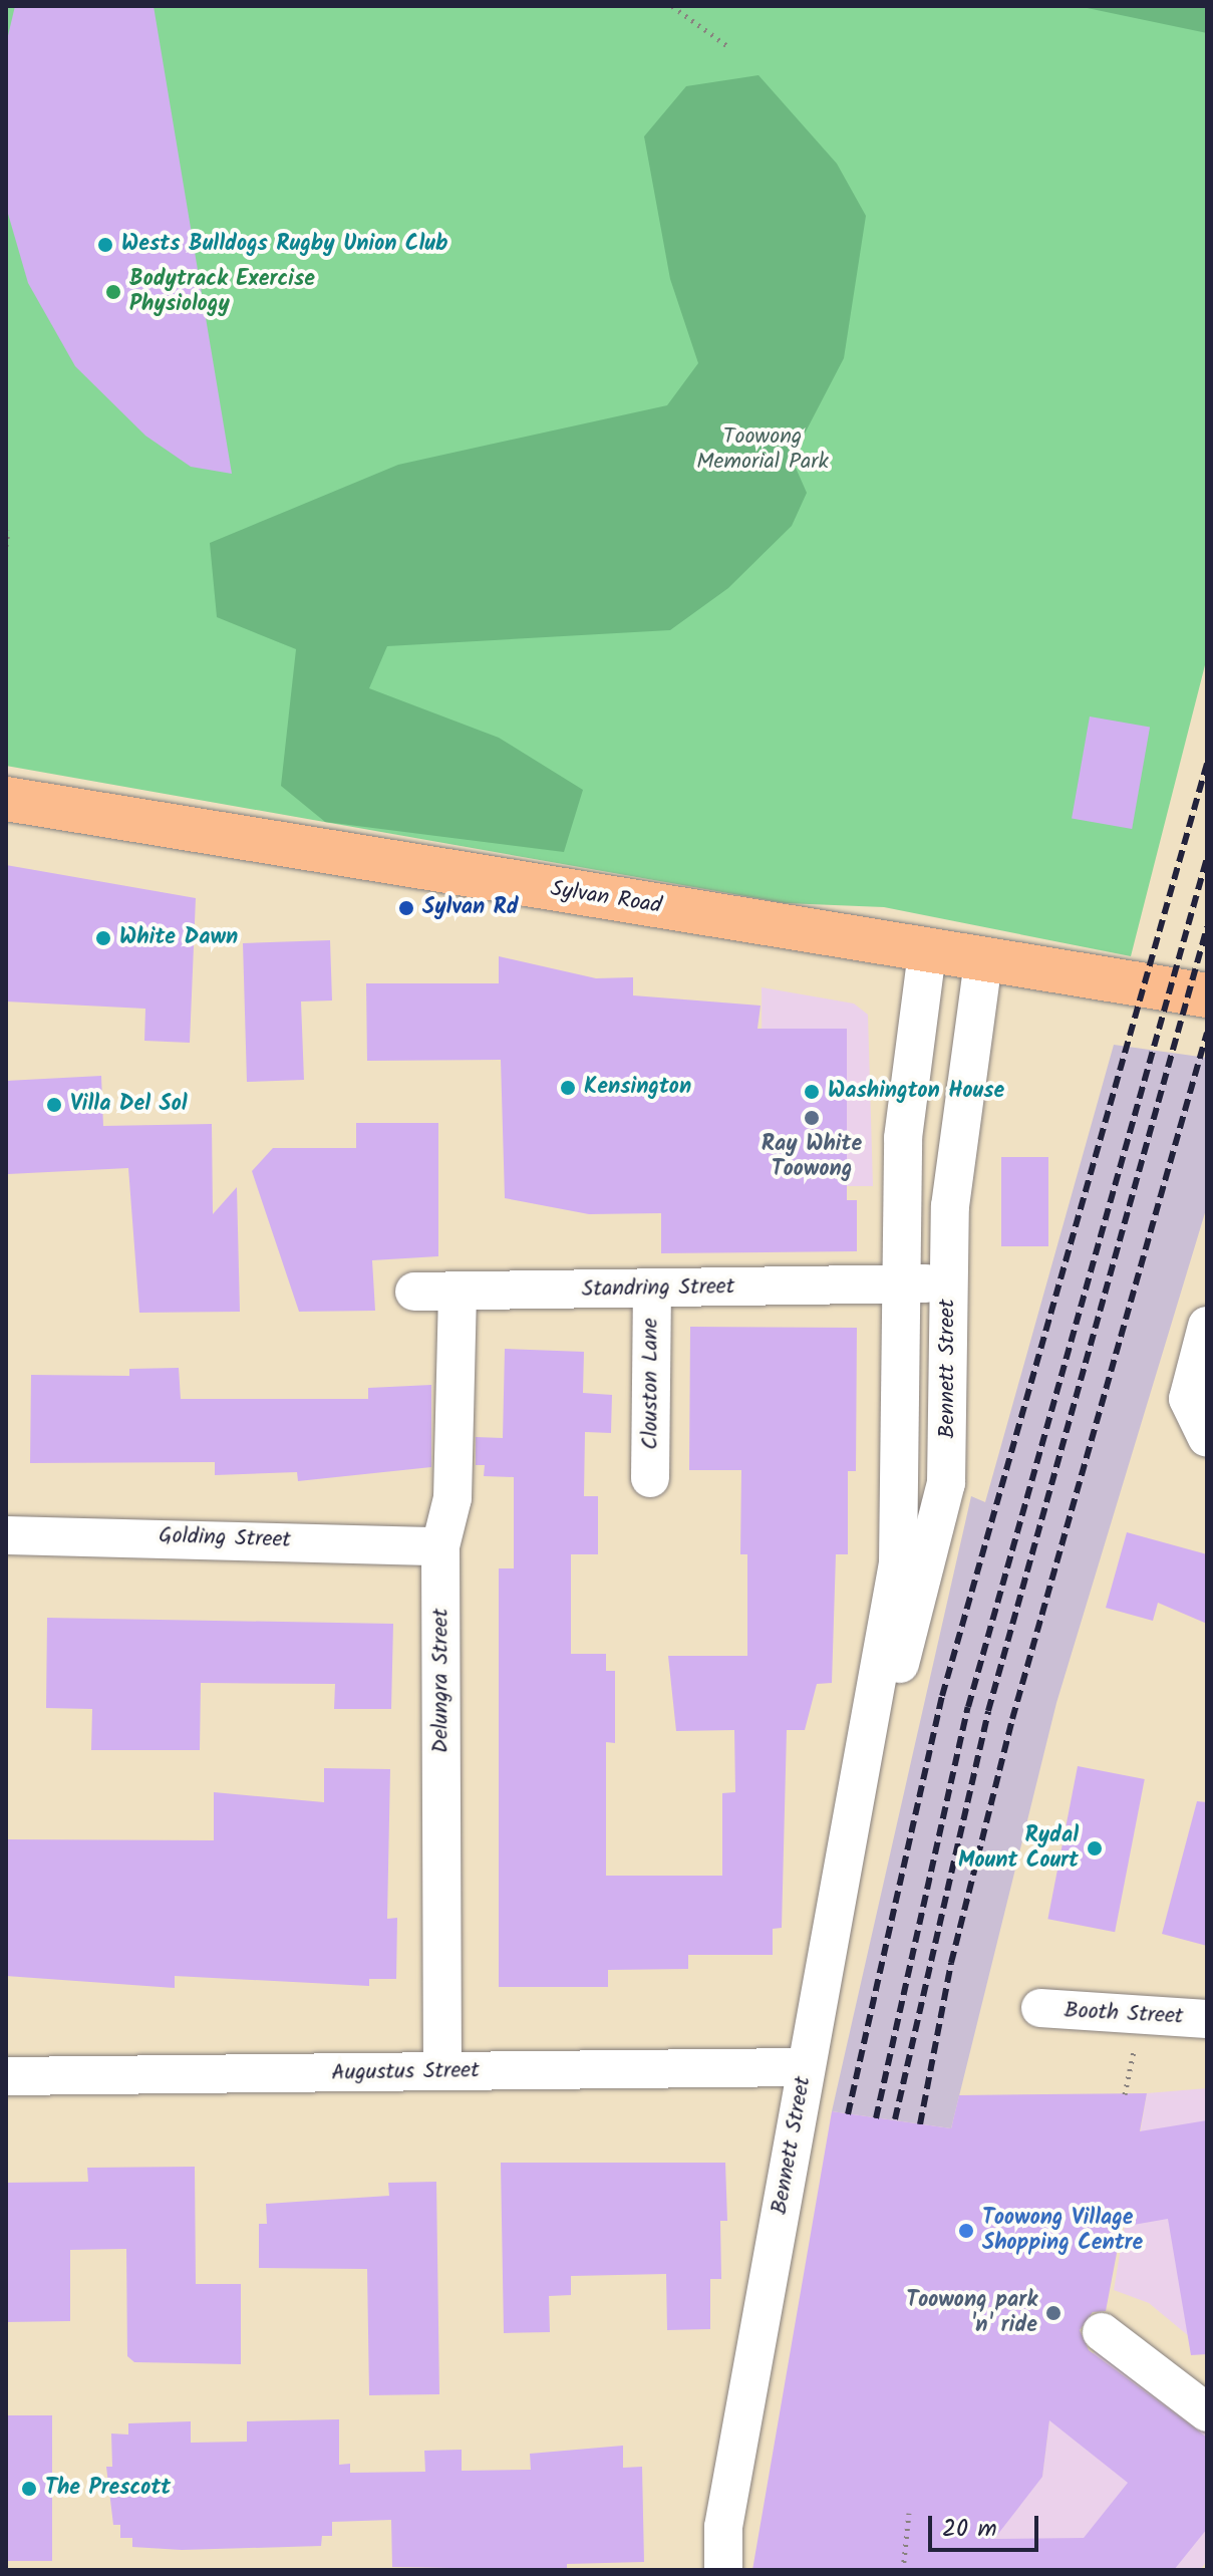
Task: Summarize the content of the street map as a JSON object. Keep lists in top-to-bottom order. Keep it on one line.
{"streets":{"main road":["Sylvan Road"],"street":["Standring Street","Bennett Street","Clouston Lane","Golding Street","Delungra Street","Booth Street","Augustus Street"]},"crossings":[["Sylvan Road","Bennett Street"],["Standring Street","Bennett Street"],["Standring Street","Clouston Lane"],["Standring Street","Delungra Street"],["Bennett Street","Augustus Street"],["Golding Street","Delungra Street"],["Delungra Street","Augustus Street"]],"parks":["Toowong Memorial Park"],"places":["Wests Bulldogs Rugby Union Club","Bodytrack Exercise Physiology","Sylvan Rd","White Dawn","Kensington","Washington House","Villa Del Sol","Ray White Toowong","Rydal Mount Court","Toowong Village Shopping Centre","Toowong park 'n' ride","The Prescott"],"scale_bar":"20 m"}
